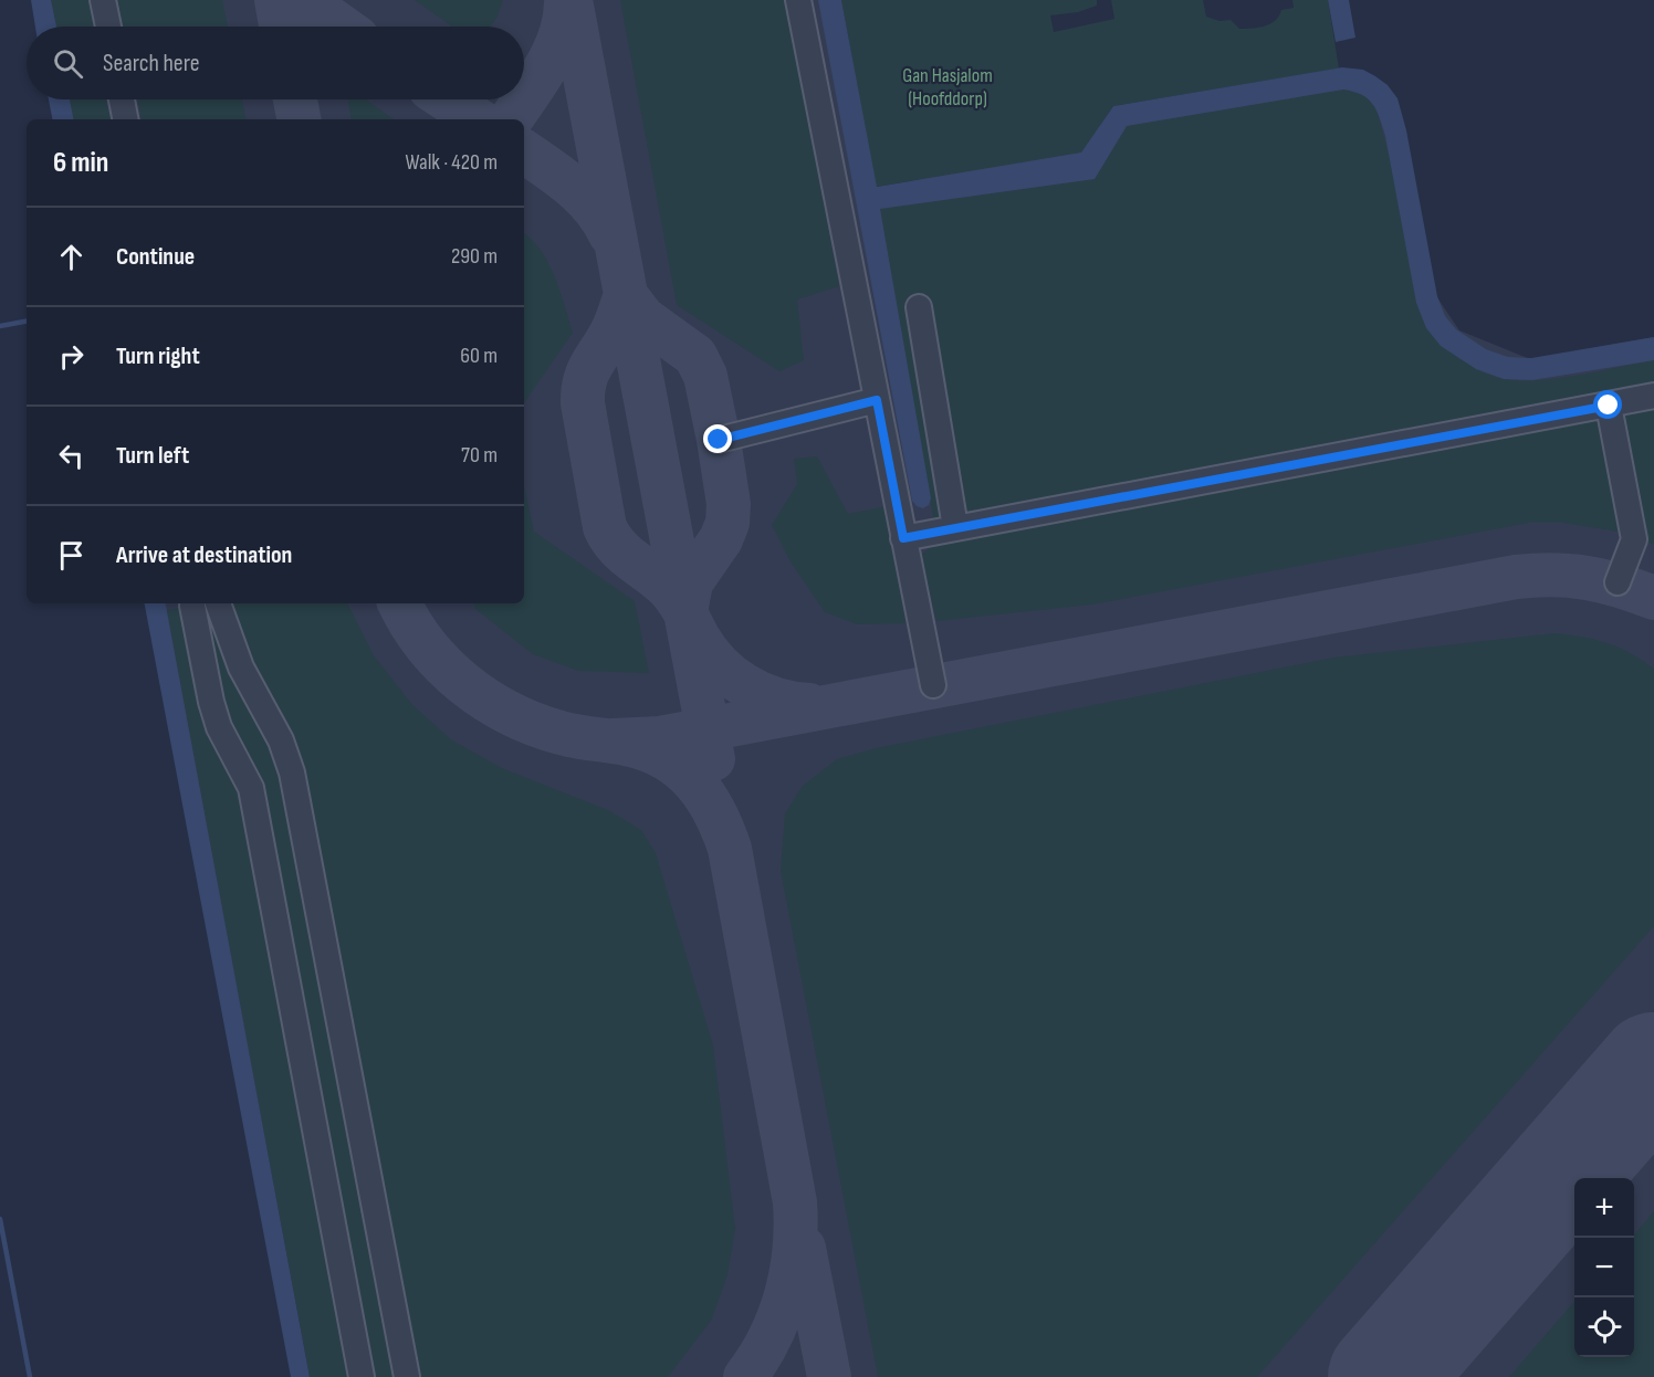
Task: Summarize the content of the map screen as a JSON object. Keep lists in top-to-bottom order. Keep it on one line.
{"parks":["Gan Hasjalom (Hoofddorp)"],"page":{"search":"Search here","heading":["6 min","Walk · 420 m"],"list":[["Continue","290 m"],["Turn right","60 m"],["Turn left","70 m"],"Arrive at destination"],"map_buttons":["+","−"]}}
